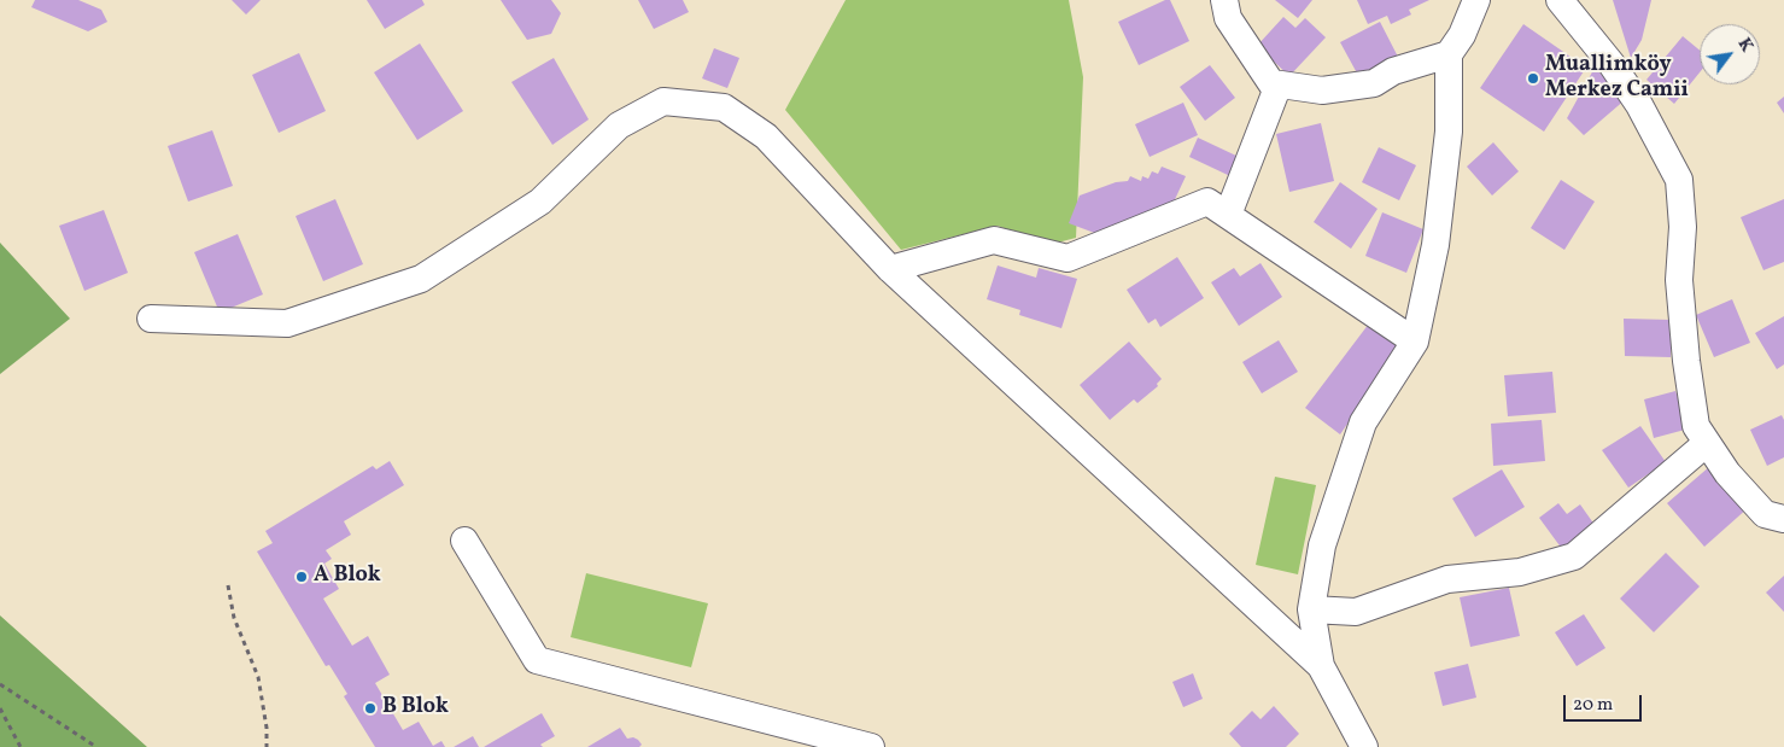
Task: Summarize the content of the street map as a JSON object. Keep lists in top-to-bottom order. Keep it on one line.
{"places":["Muallimköy Merkez Camii","A Blok","B Blok"],"scale_bar":"20 m","north":"top right"}
